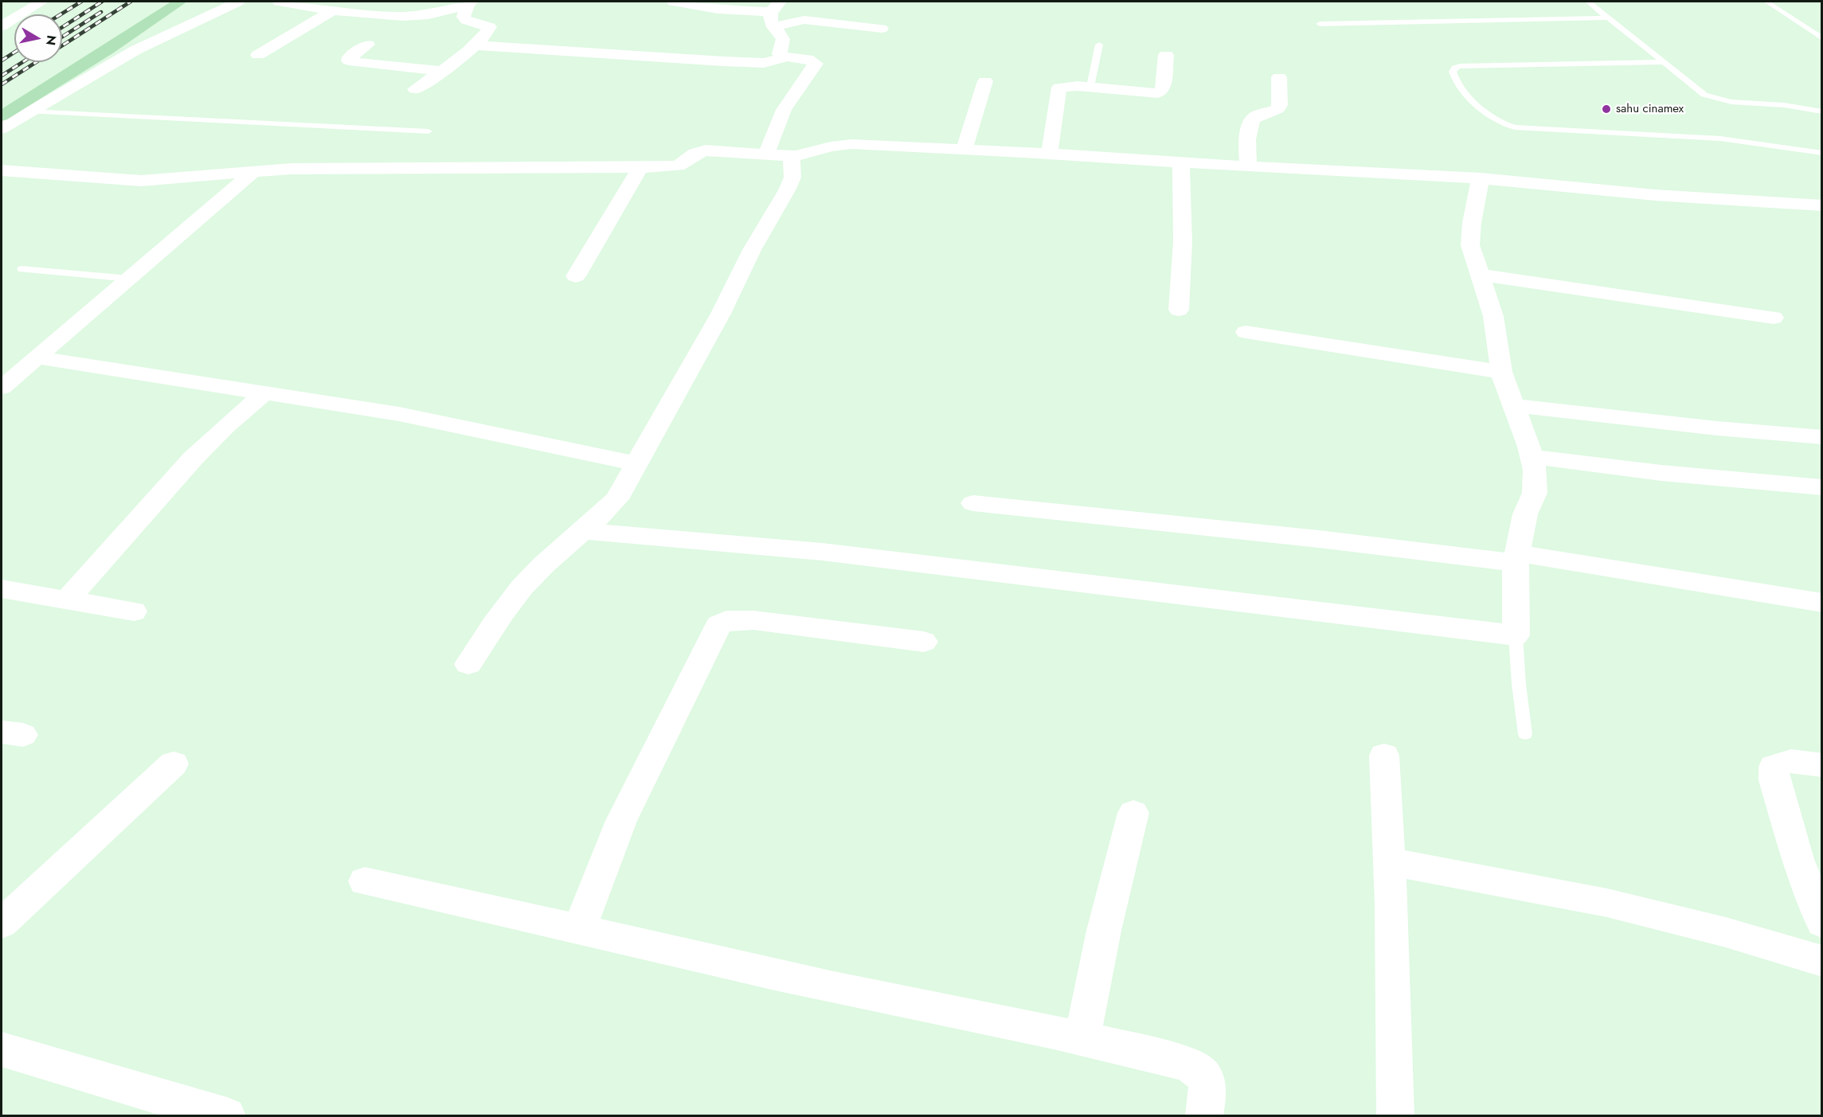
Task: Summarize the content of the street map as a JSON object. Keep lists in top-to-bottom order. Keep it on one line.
{"places":["sahu cinamex"],"north":"right"}
